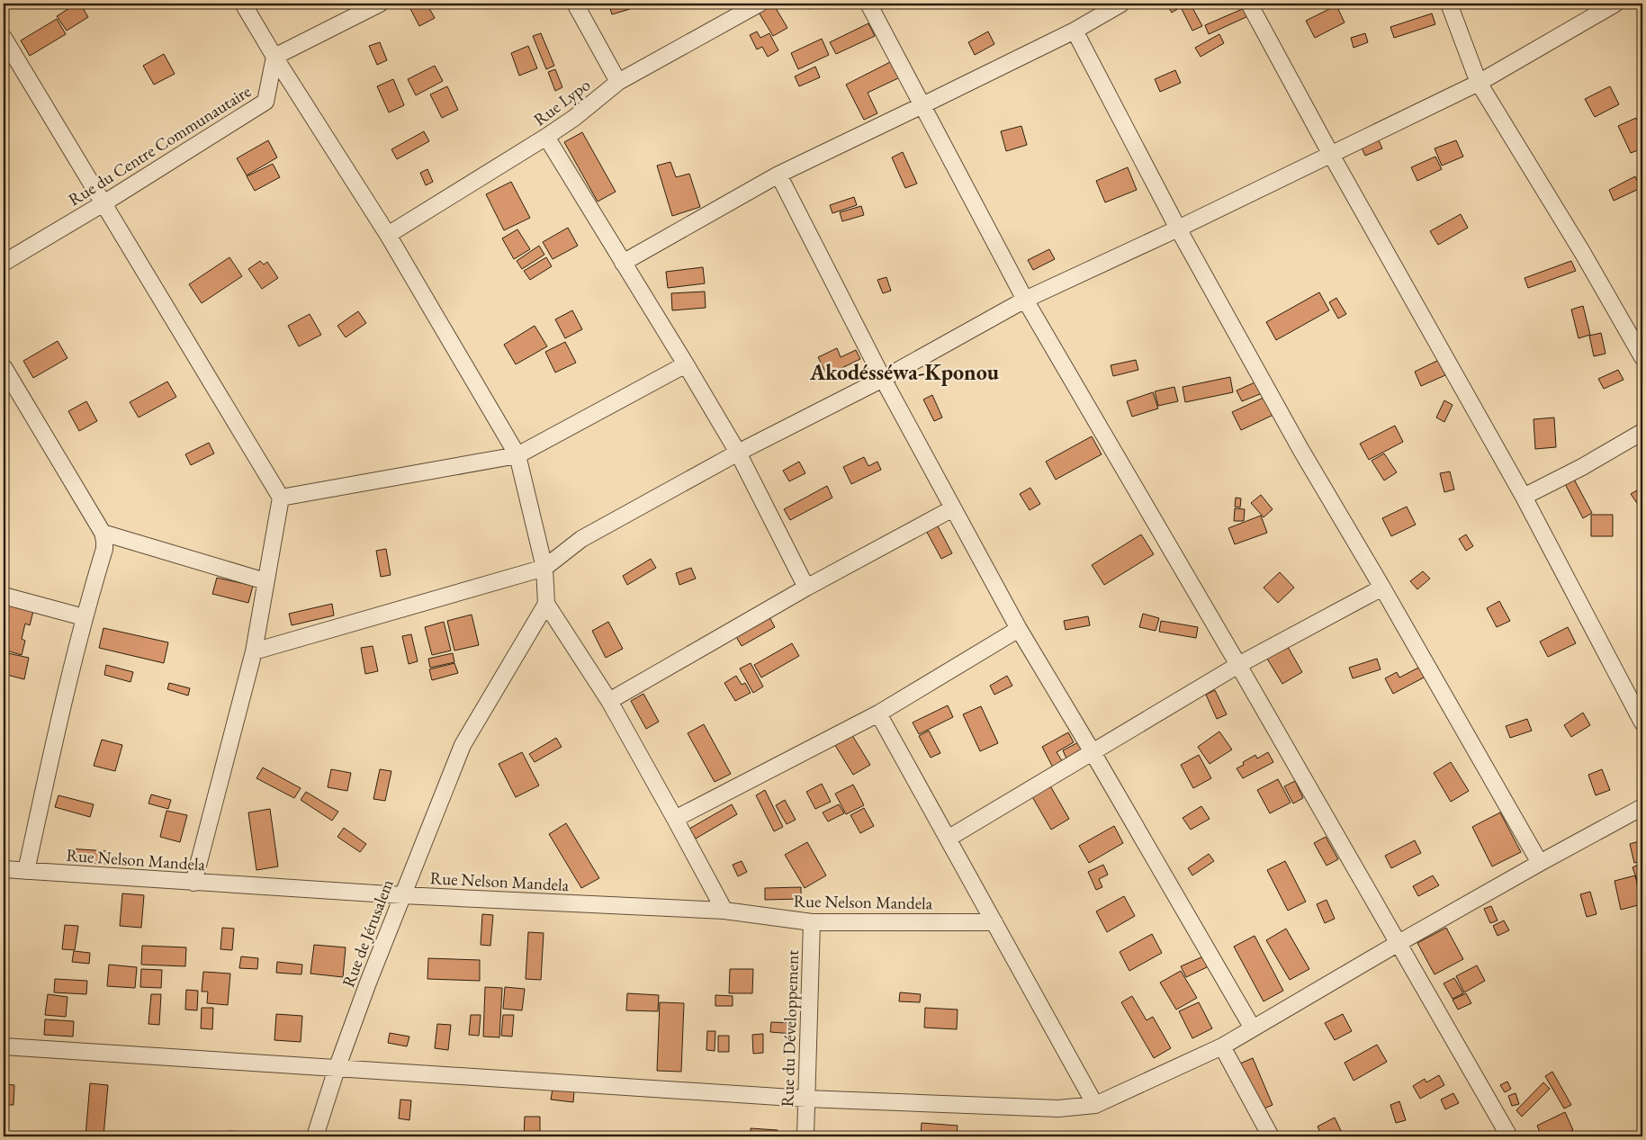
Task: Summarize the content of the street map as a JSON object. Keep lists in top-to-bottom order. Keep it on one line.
{"streets":{"street":["Rue Lypo","Rue du Centre Communautaire","Rue Nelson Mandela","Rue de Jérusalem","Rue du Développement"]},"crossings":[["Rue Nelson Mandela","Rue de Jérusalem"],["Rue Nelson Mandela","Rue du Développement"]],"districts":["Akodésséwa-Kponou"]}
